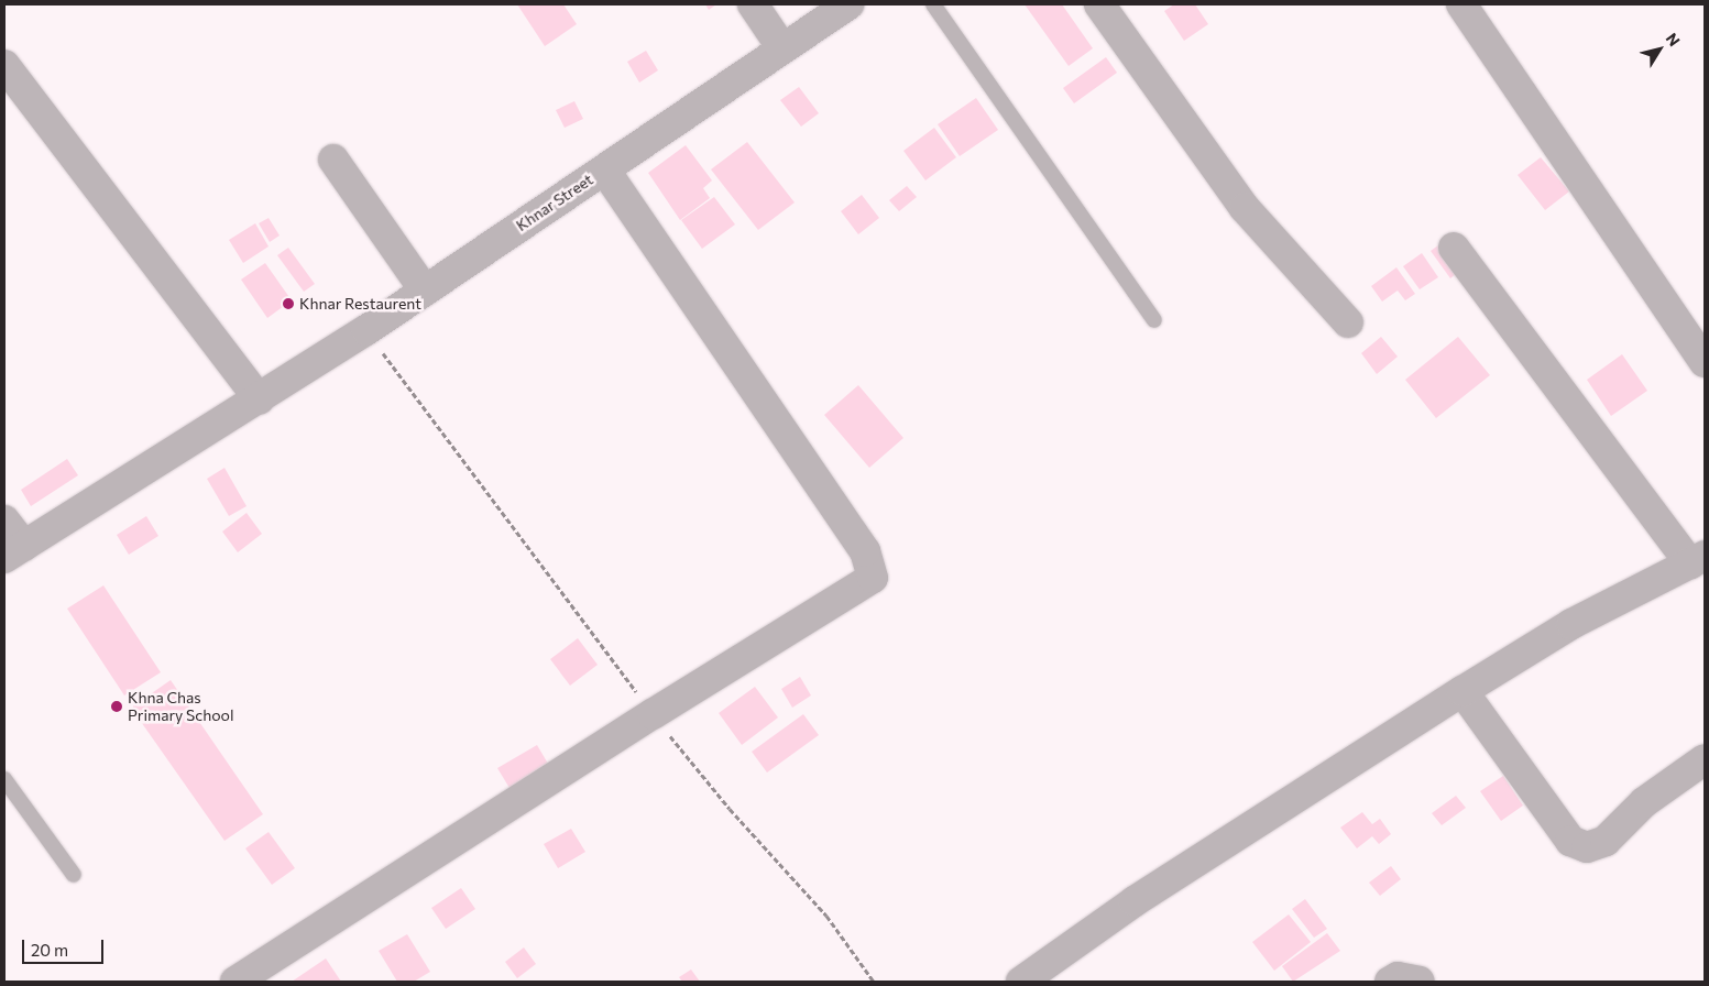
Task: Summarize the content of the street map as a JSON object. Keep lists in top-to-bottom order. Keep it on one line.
{"streets":{"street":["Khnar Street"]},"places":["Khnar Restaurent","Khna Chas Primary School"],"scale_bar":"20 m","north":"top right"}
